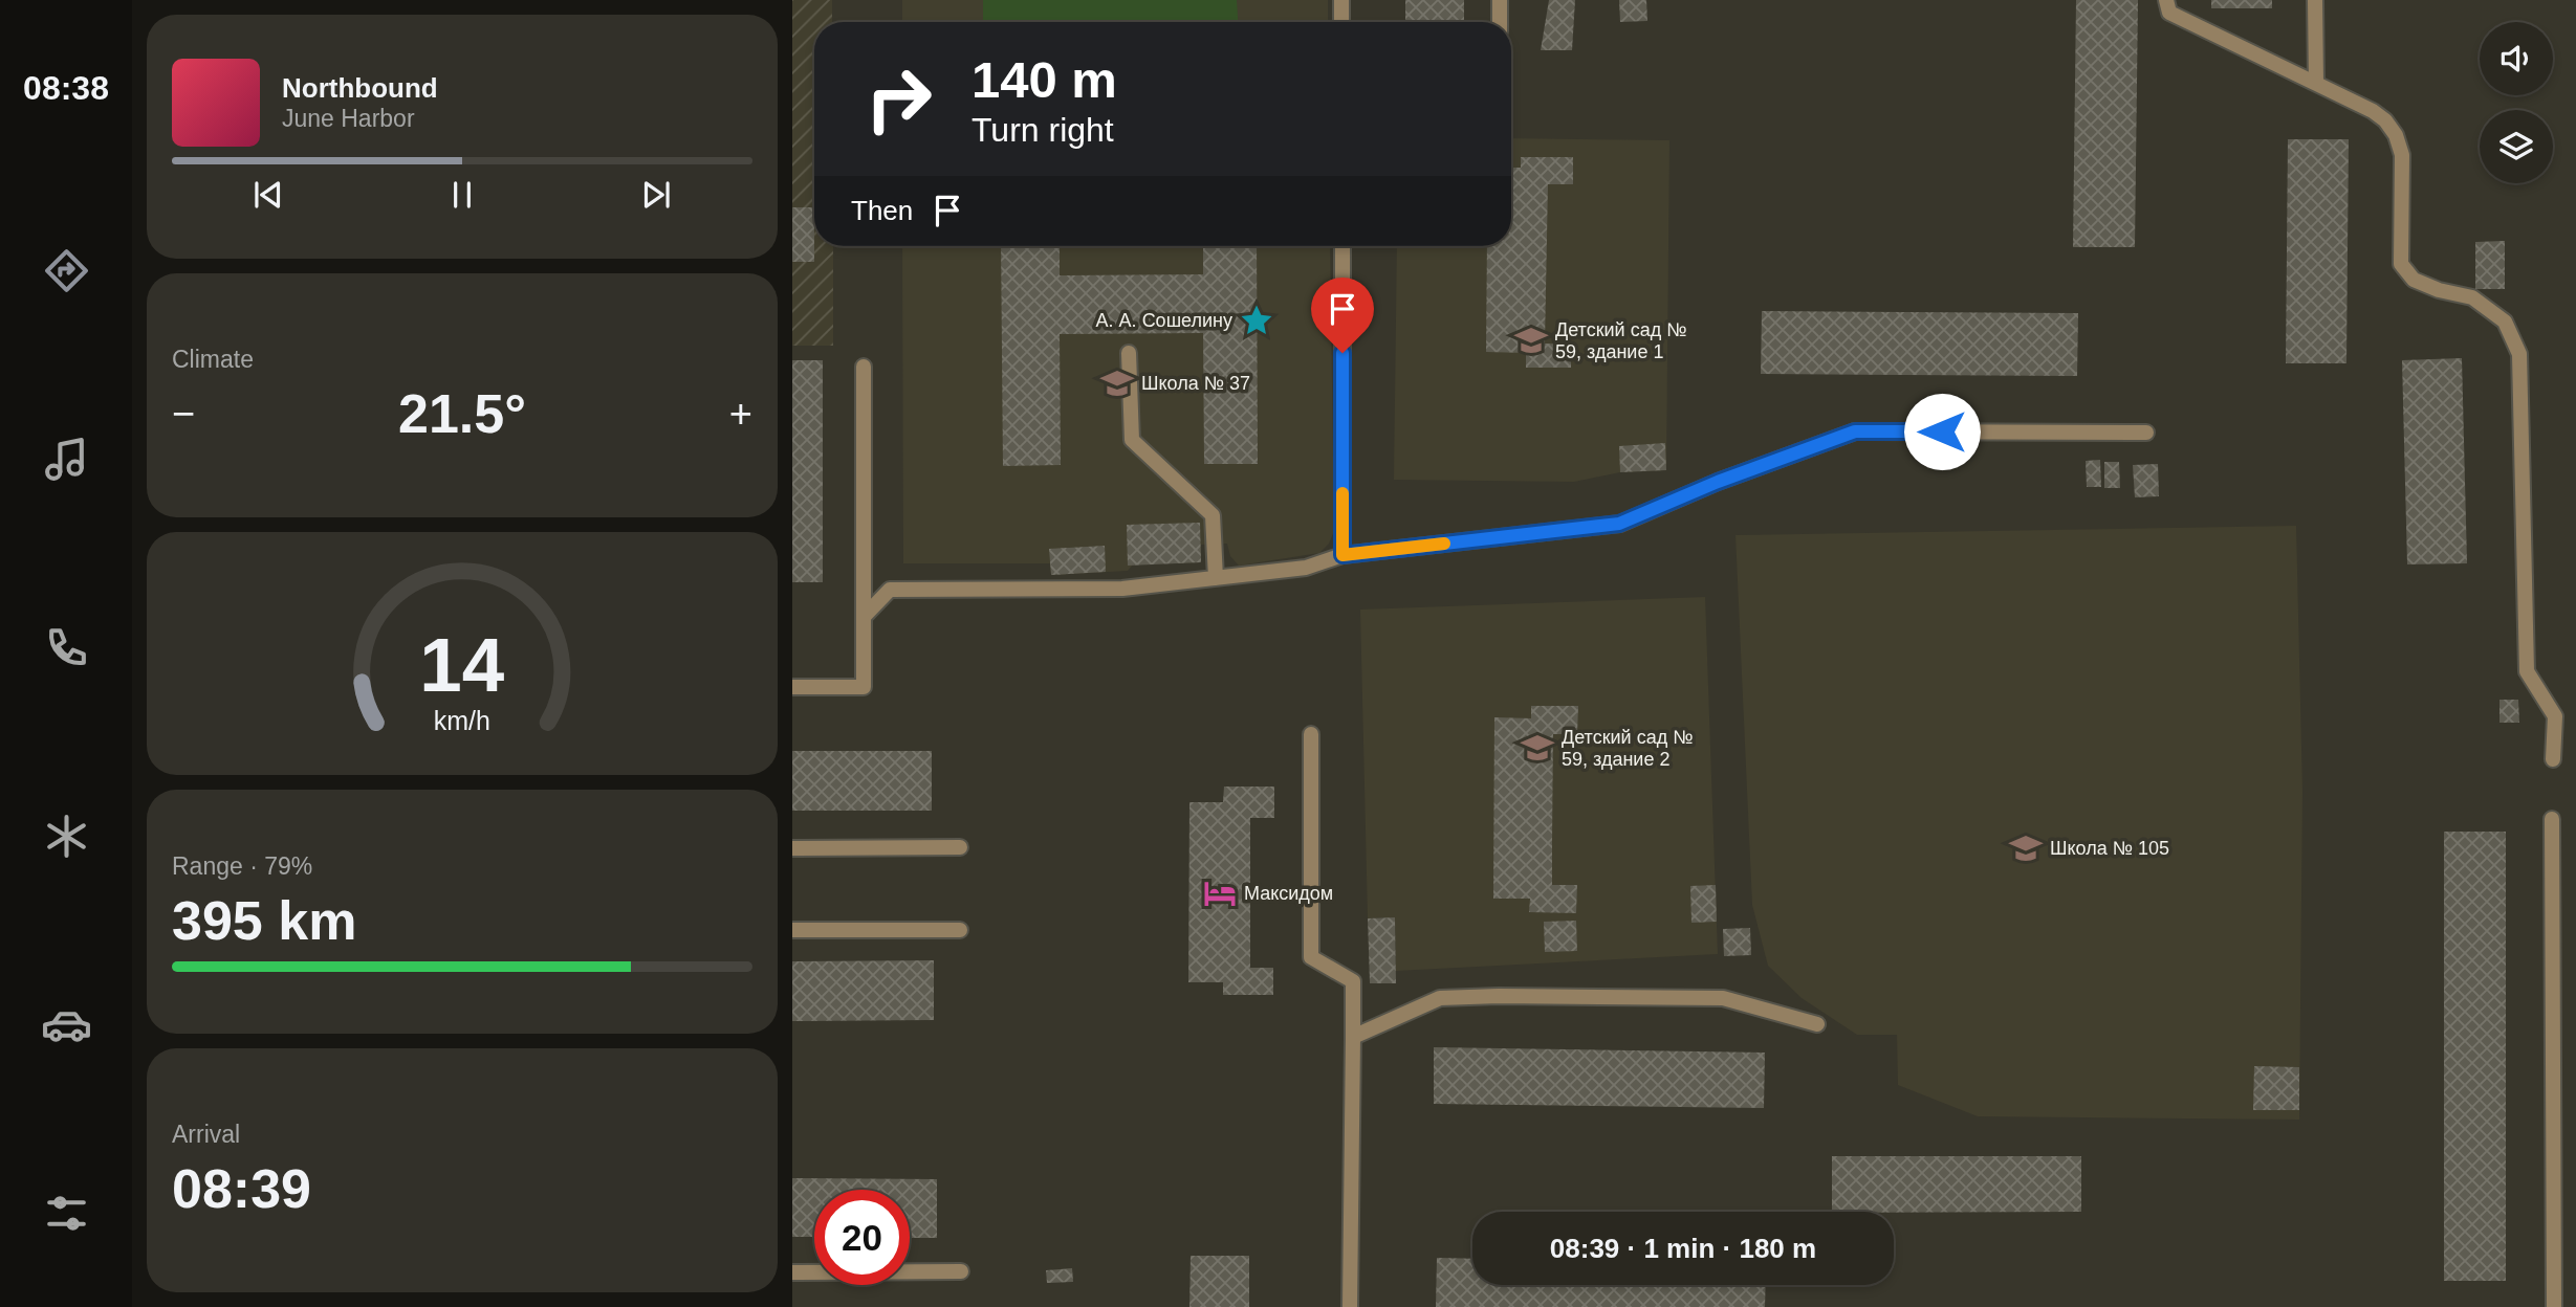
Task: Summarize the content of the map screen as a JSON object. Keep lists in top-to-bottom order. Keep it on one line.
{"places":{"place":["А. А. Сошелину"],"school or university":["Детский сад № 59, здание 1","Школа № 37","Детский сад № 59, здание 2","Школа № 105"],"hotel":["Максидом"]},"page":{"tabs":"08:38","turn":["140 m","Turn right"],"song":["Northbound","June Harbor"],"then":"Then","tile":["Climate",["Range · 79%","395 km"],["Arrival","08:39"]],"heat":["−","21.5°","+"],"limit":"20","trip":"08:39 · 1 min · 180 m","gauge":["14","km/h"]}}
